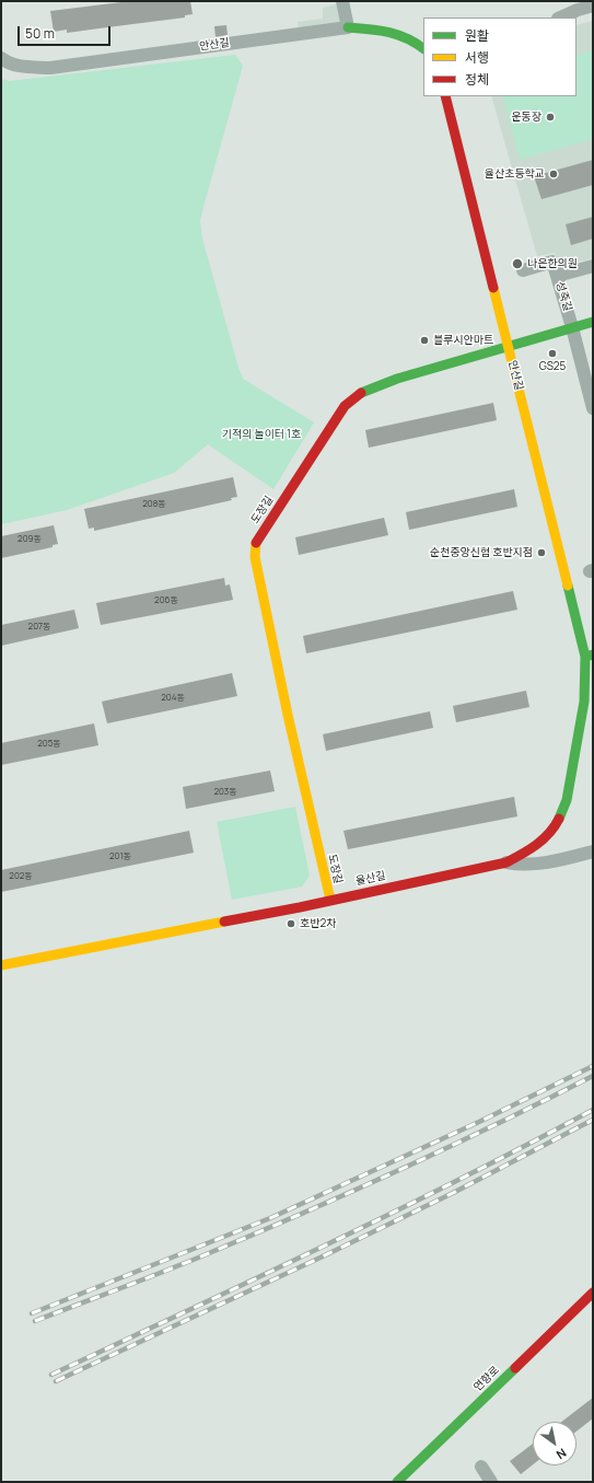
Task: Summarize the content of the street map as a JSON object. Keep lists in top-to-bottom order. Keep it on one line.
{"streets":{"street":["안산길","성죽길","도장길","율산길","연향로"]},"crossings":[["안산길","도장길"],["안산길","율산길"],["성죽길","도장길"],["도장길","율산길"]],"parks":["기적의 놀이터 1호"],"places":["운동장","율산초등학교","나은한의원","블루시안마트","GS25","순천중앙신협 호반지점","호반2차"],"house_numbers":["208동","209동","206동","207동","204동","205동","203동","201동","202동"],"legend":["원활","서행","정체"],"scale_bar":"50 m","north":"bottom right"}
